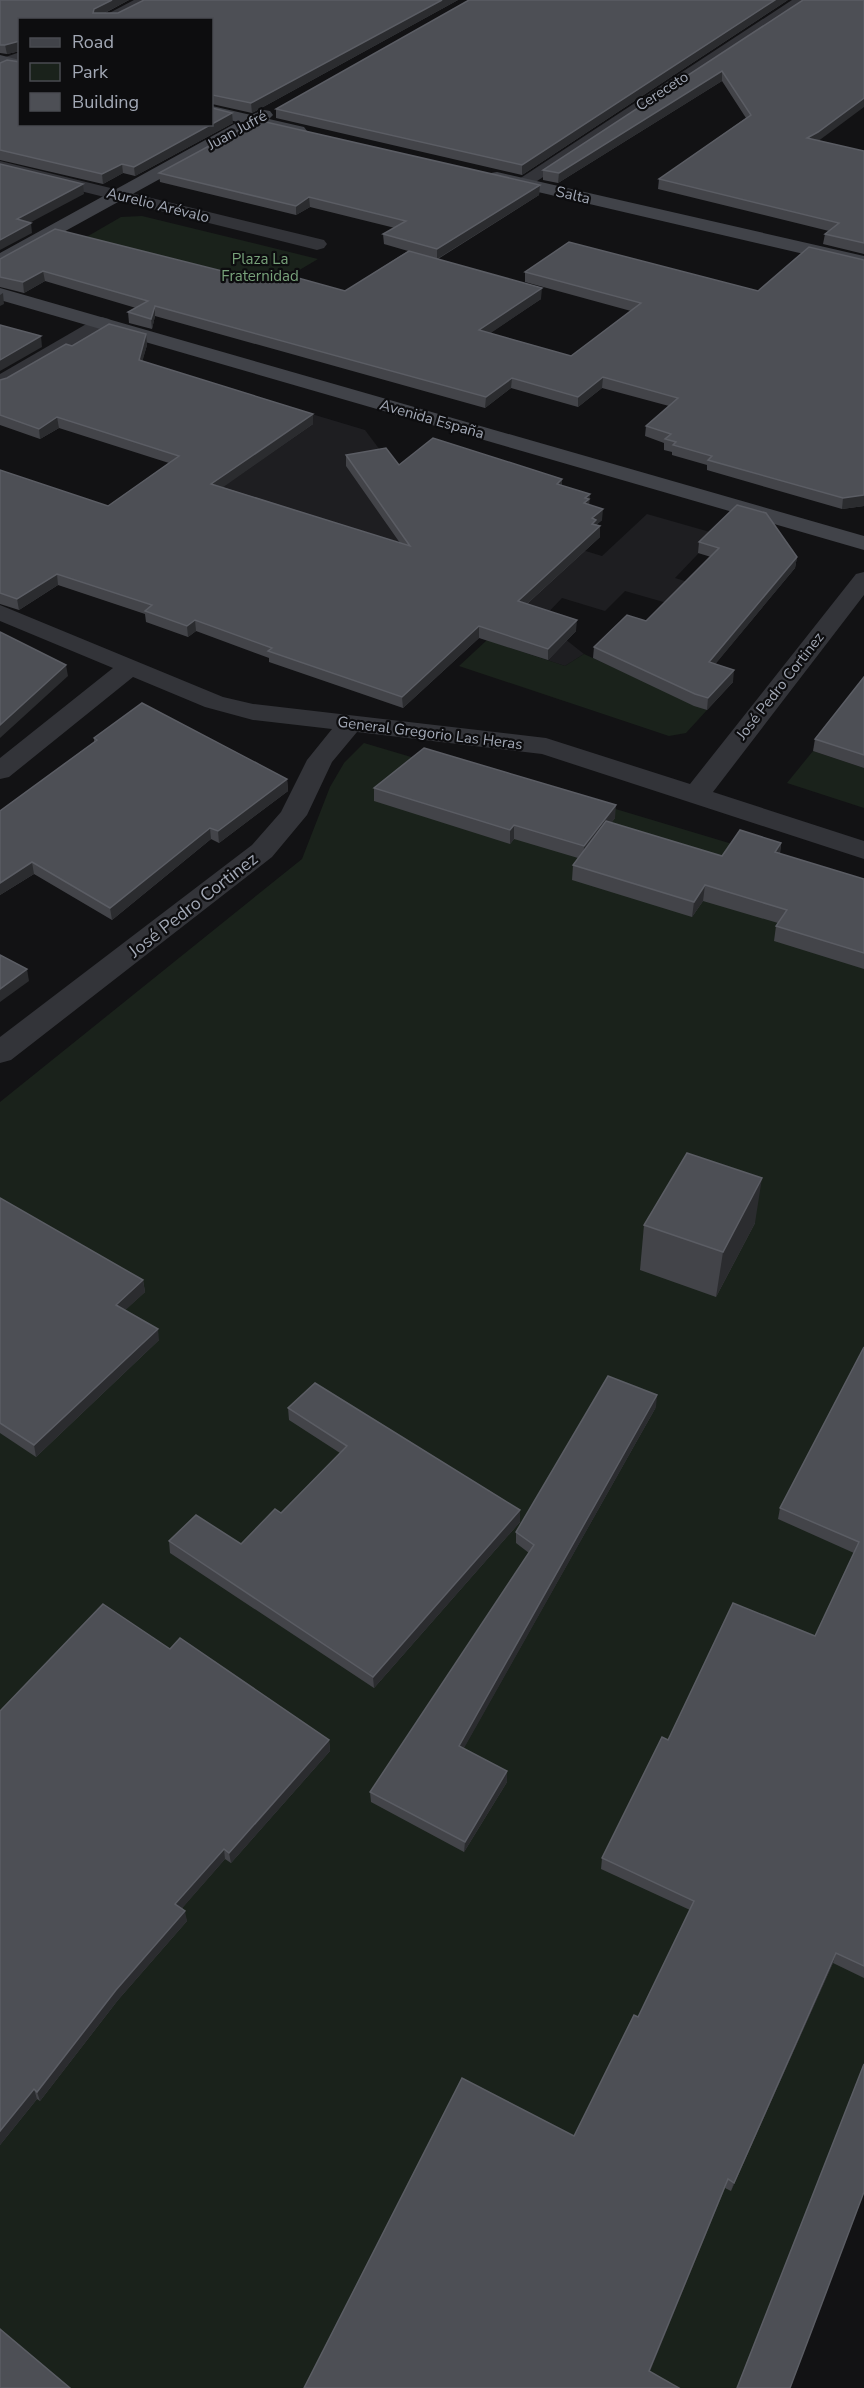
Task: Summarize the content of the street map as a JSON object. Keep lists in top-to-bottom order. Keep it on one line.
{"streets":{"main road":["Juan Jufré","Salta","Avenida España"],"street":["Cereceto","Aurelio Arévalo","José Pedro Cortinez","General Gregorio Las Heras"]},"crossings":[["Cereceto","Salta"],["Juan Jufré","Aurelio Arévalo"],["José Pedro Cortinez","General Gregorio Las Heras"]],"parks":["Plaza La Fraternidad"],"legend":["Road","Park","Building"]}
